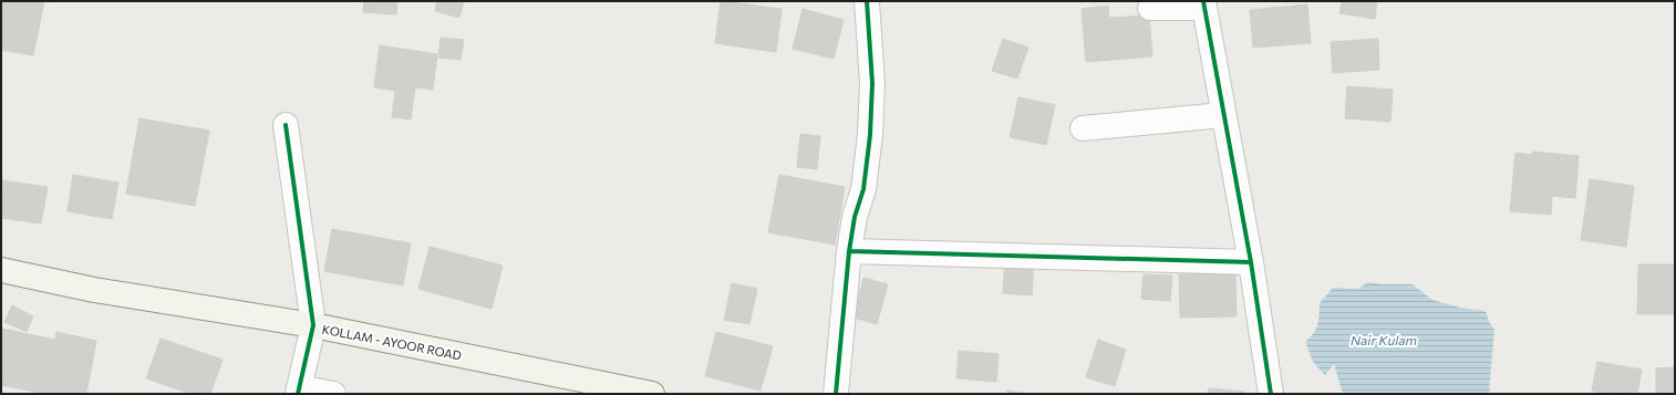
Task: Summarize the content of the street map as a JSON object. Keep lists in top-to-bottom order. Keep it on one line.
{"streets":{"main road":["KOLLAM - AYOOR ROAD"]},"water":["Nair Kulam"]}
